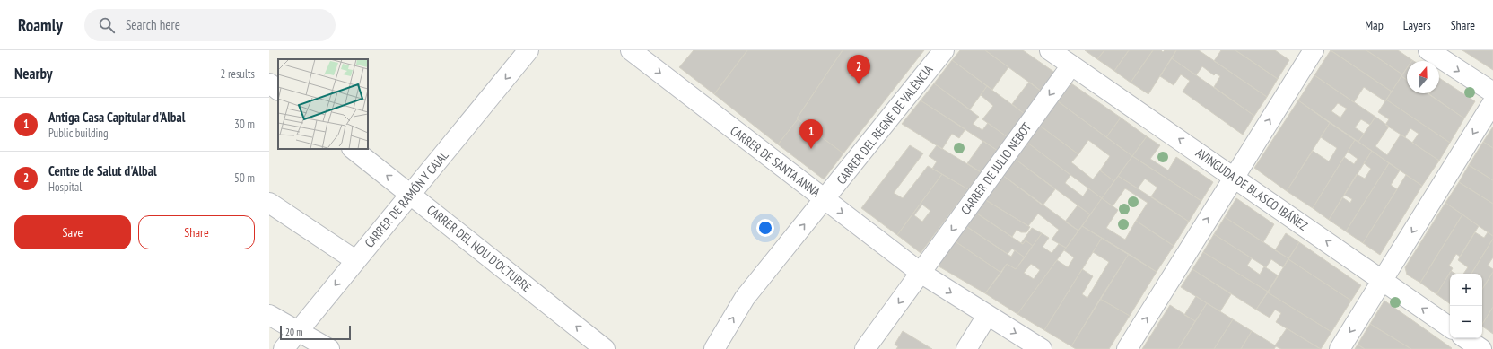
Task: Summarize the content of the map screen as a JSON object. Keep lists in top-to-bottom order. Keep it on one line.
{"streets":{"street":["CARRER DEL REGNE DE VALÈNCIA","CARRER DE SANTA ANNA","CARRER DE JULIO NEBOT","AVINGUDA DE BLASCO IBÁÑEZ","CARRER DE RAMÓN Y CAJAL","CARRER DEL NOU D'OCTUBRE"]},"crossings":[["CARRER DEL REGNE DE VALÈNCIA","CARRER DE SANTA ANNA"],["CARRER DE SANTA ANNA","CARRER DE JULIO NEBOT"],["CARRER DE JULIO NEBOT","AVINGUDA DE BLASCO IBÁÑEZ"],["CARRER DE RAMÓN Y CAJAL","CARRER DEL NOU D'OCTUBRE"]],"one_way":["CARRER DEL REGNE DE VALÈNCIA","CARRER DE SANTA ANNA","CARRER DE JULIO NEBOT","AVINGUDA DE BLASCO IBÁÑEZ","CARRER DE RAMÓN Y CAJAL"],"scale_bar":"20 m","north":"top","page":{"header":"Roamly","search":"Search here","nav":["Map","Layers","Share"],"heading":["Nearby","2 results"],"pins":["2","1"],"list":[{"mark":"1","name":"Antiga Casa Capitular d'Albal","note":"Public building","value":"30 m"},{"mark":"2","name":"Centre de Salut d'Albal","note":"Hospital","value":"50 m"}],"buttons":["Save","Share"],"map_buttons":["+","−"],"scale":"20 m"}}
